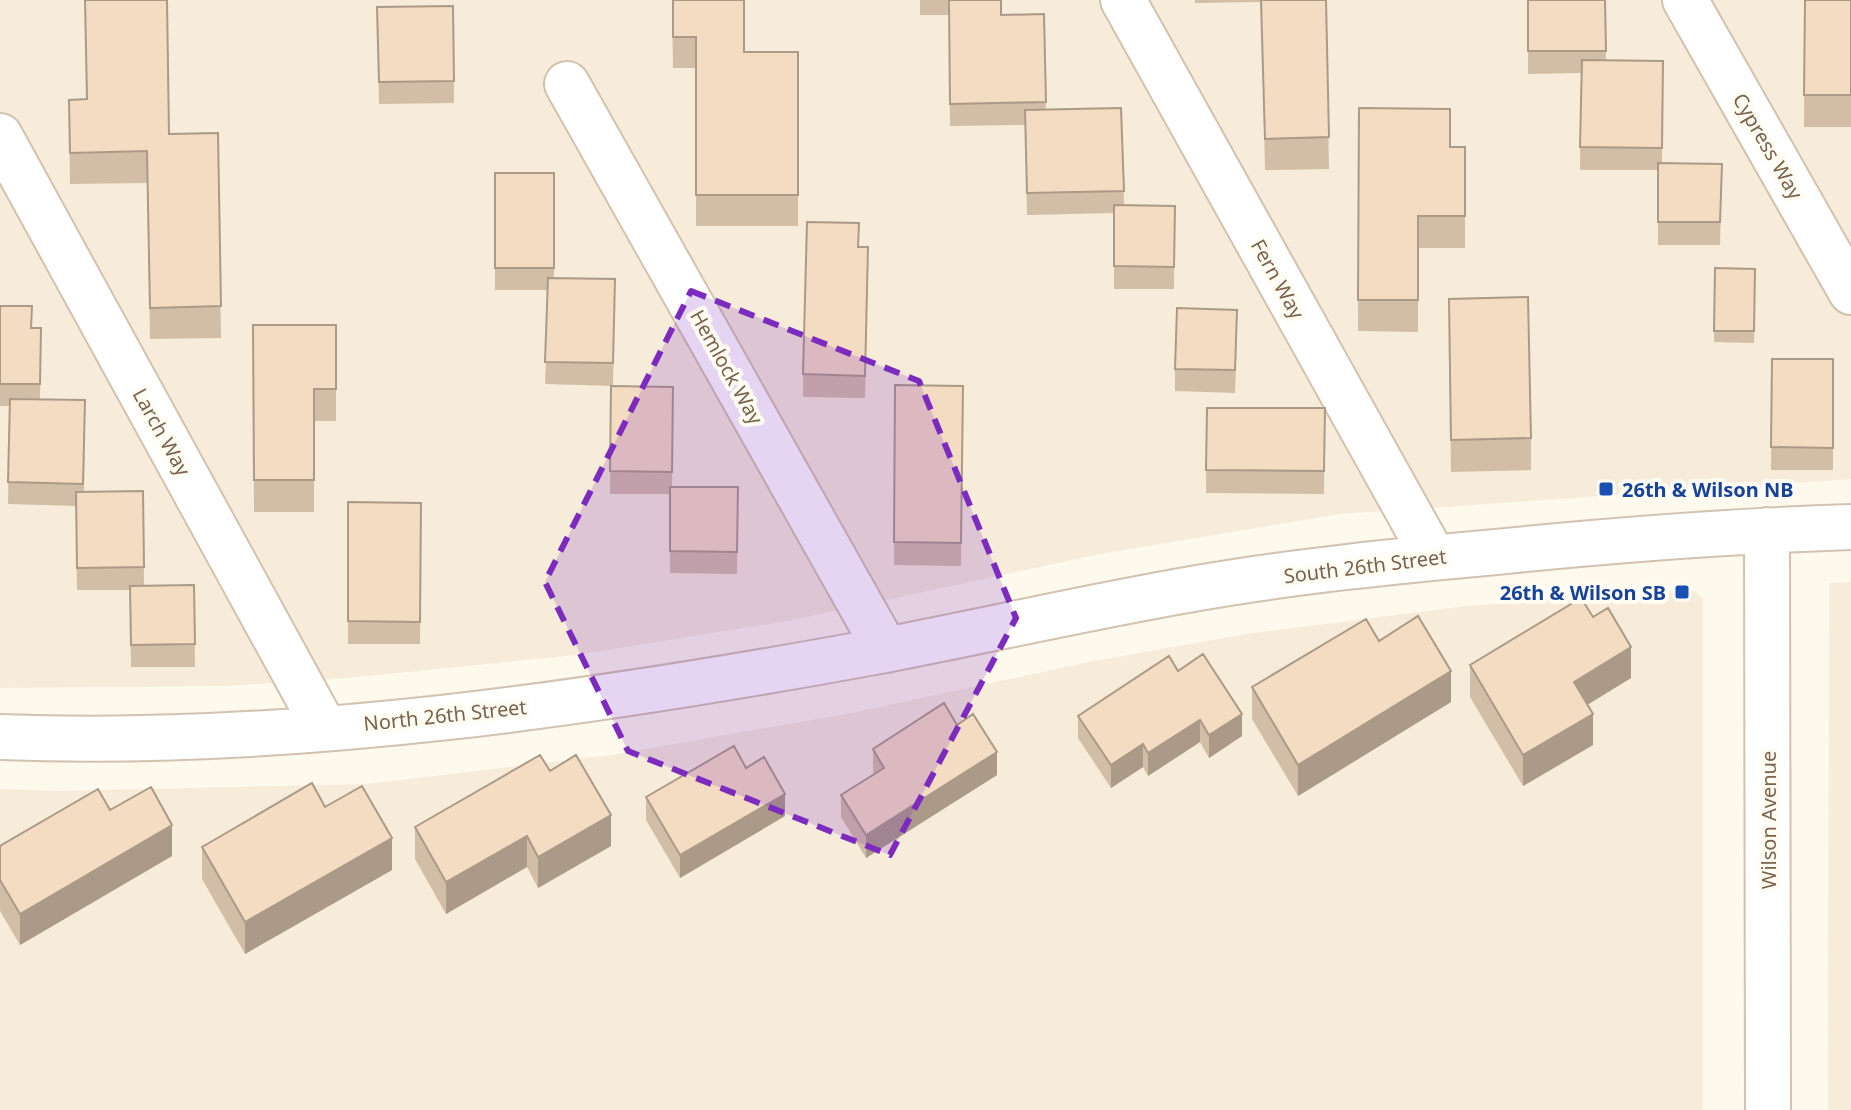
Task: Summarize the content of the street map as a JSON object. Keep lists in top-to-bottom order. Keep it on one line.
{"streets":{"street":["Cypress Way","Fern Way","Hemlock Way","Larch Way","South 26th Street","North 26th Street","Wilson Avenue"]},"crossings":[["Fern Way","South 26th Street"],["Hemlock Way","South 26th Street"],["Hemlock Way","North 26th Street"],["Larch Way","North 26th Street"],["South 26th Street","North 26th Street"],["South 26th Street","Wilson Avenue"]],"places":{"transit":["26th & Wilson NB","26th & Wilson SB"]}}
